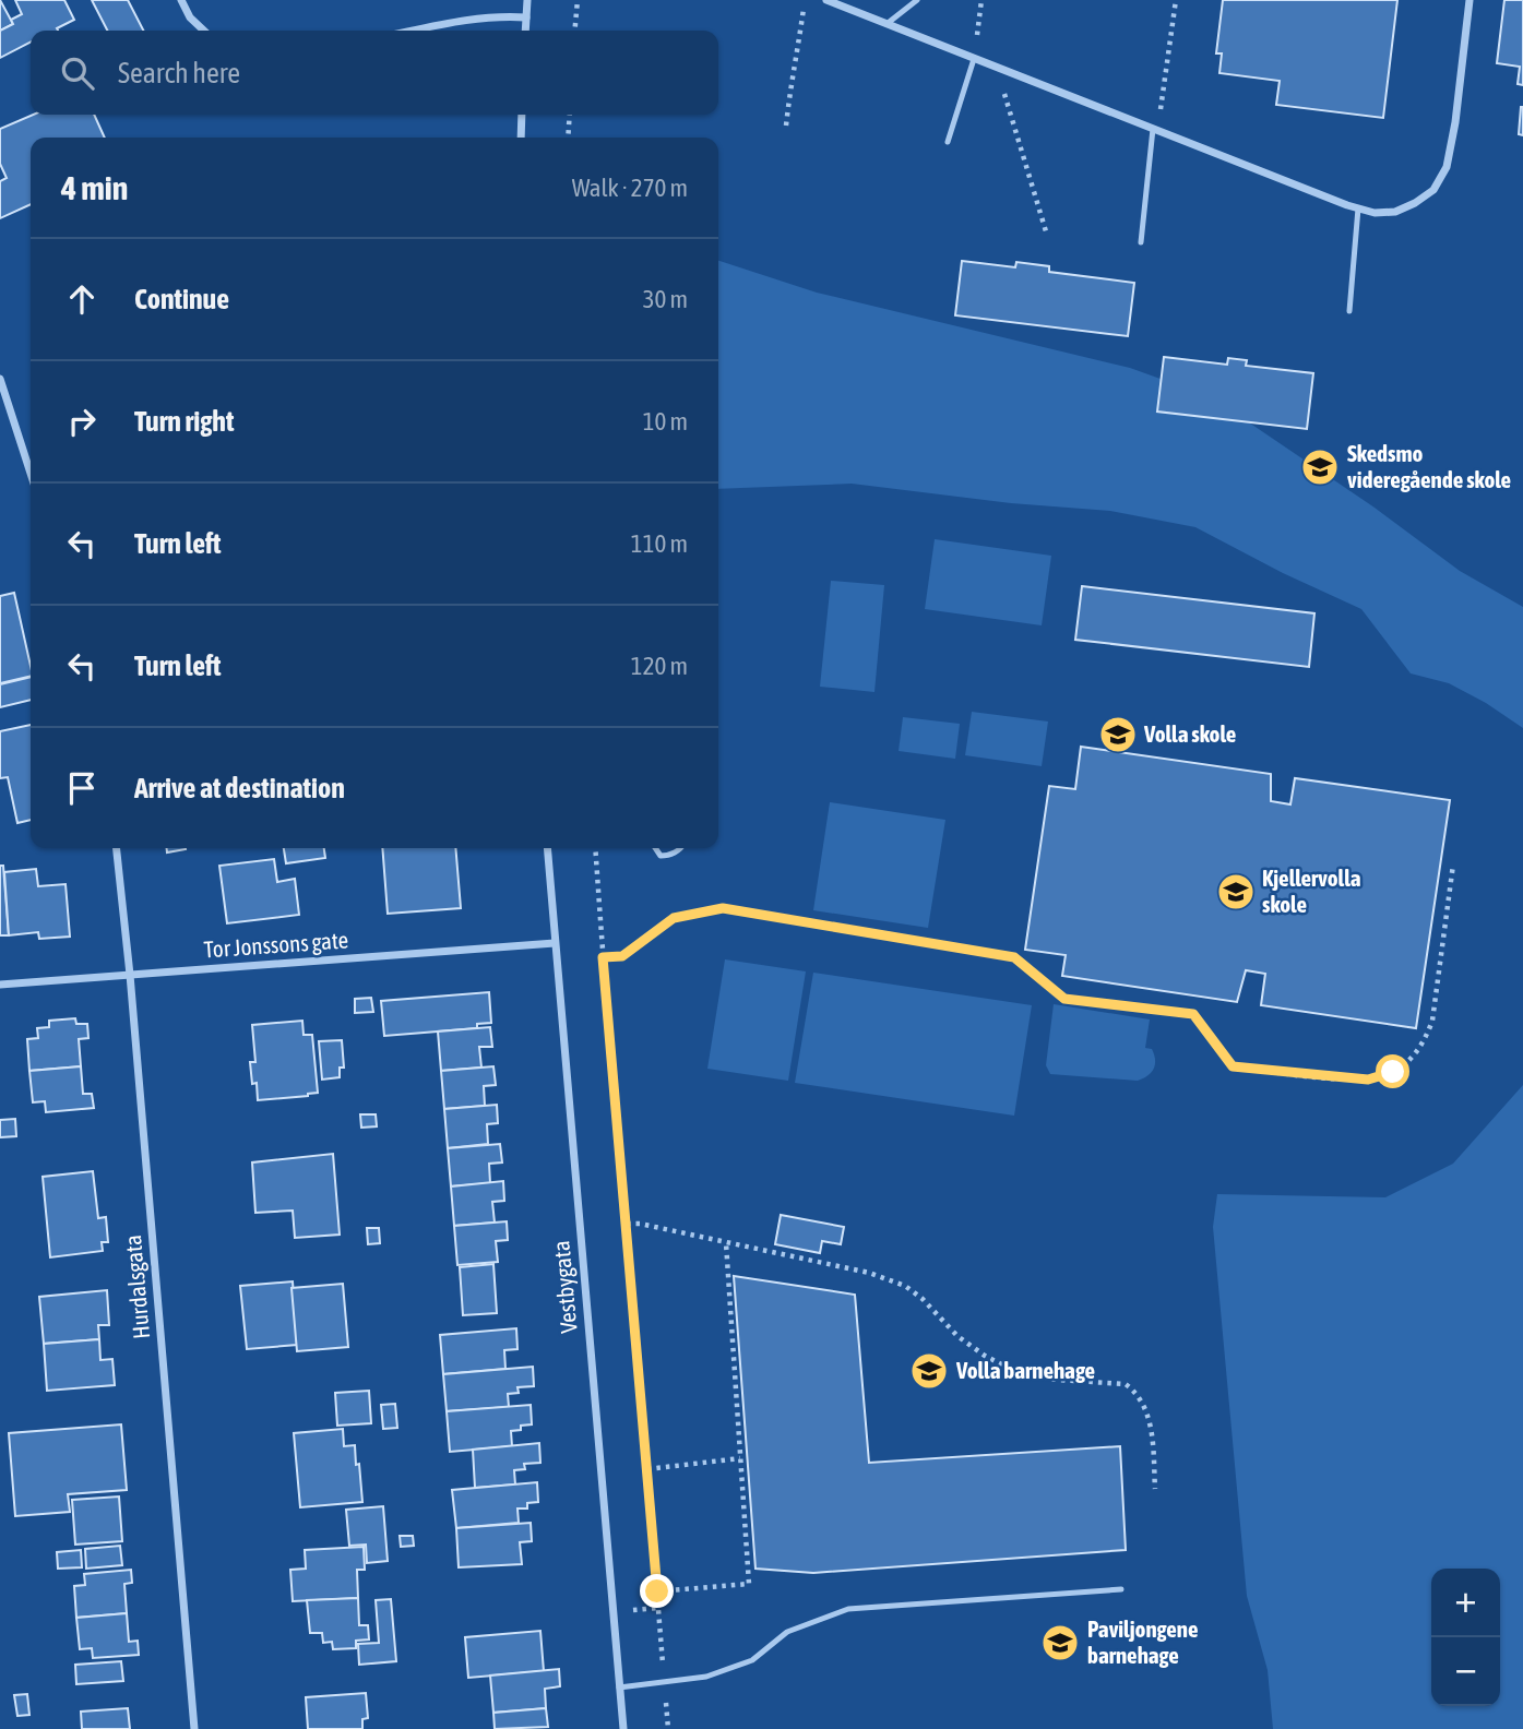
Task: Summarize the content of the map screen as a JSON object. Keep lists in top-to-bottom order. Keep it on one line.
{"streets":{"street":["Tor Jonssons gate","Hurdalsgata","Vestbygata"]},"crossings":[["Tor Jonssons gate","Hurdalsgata"],["Tor Jonssons gate","Vestbygata"]],"places":{"school or university":["Skedsmo videregående skole","Volla skole","Kjellervolla skole","Volla barnehage","Paviljongene barnehage"]},"page":{"search":"Search here","heading":["4 min","Walk · 270 m"],"list":[["Continue","30 m"],["Turn right","10 m"],["Turn left","110 m"],["Turn left","120 m"],"Arrive at destination"],"map_buttons":["+","−"]}}
